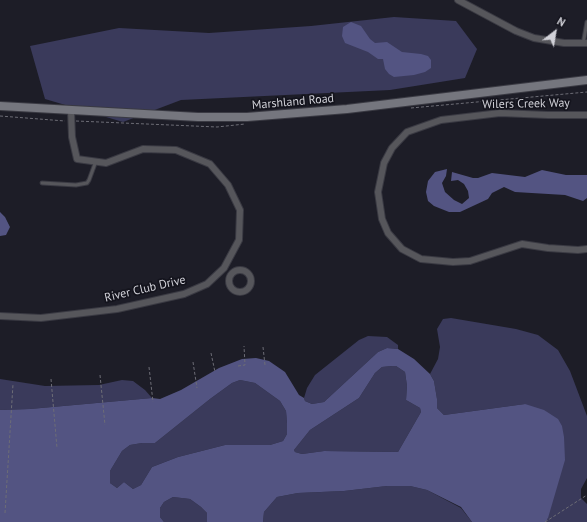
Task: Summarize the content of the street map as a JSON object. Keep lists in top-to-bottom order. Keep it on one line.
{"streets":{"street":["Marshland Road","Wilers Creek Way","River Club Drive"]},"crossings":[["Marshland Road","River Club Drive"]],"north":"top right"}
